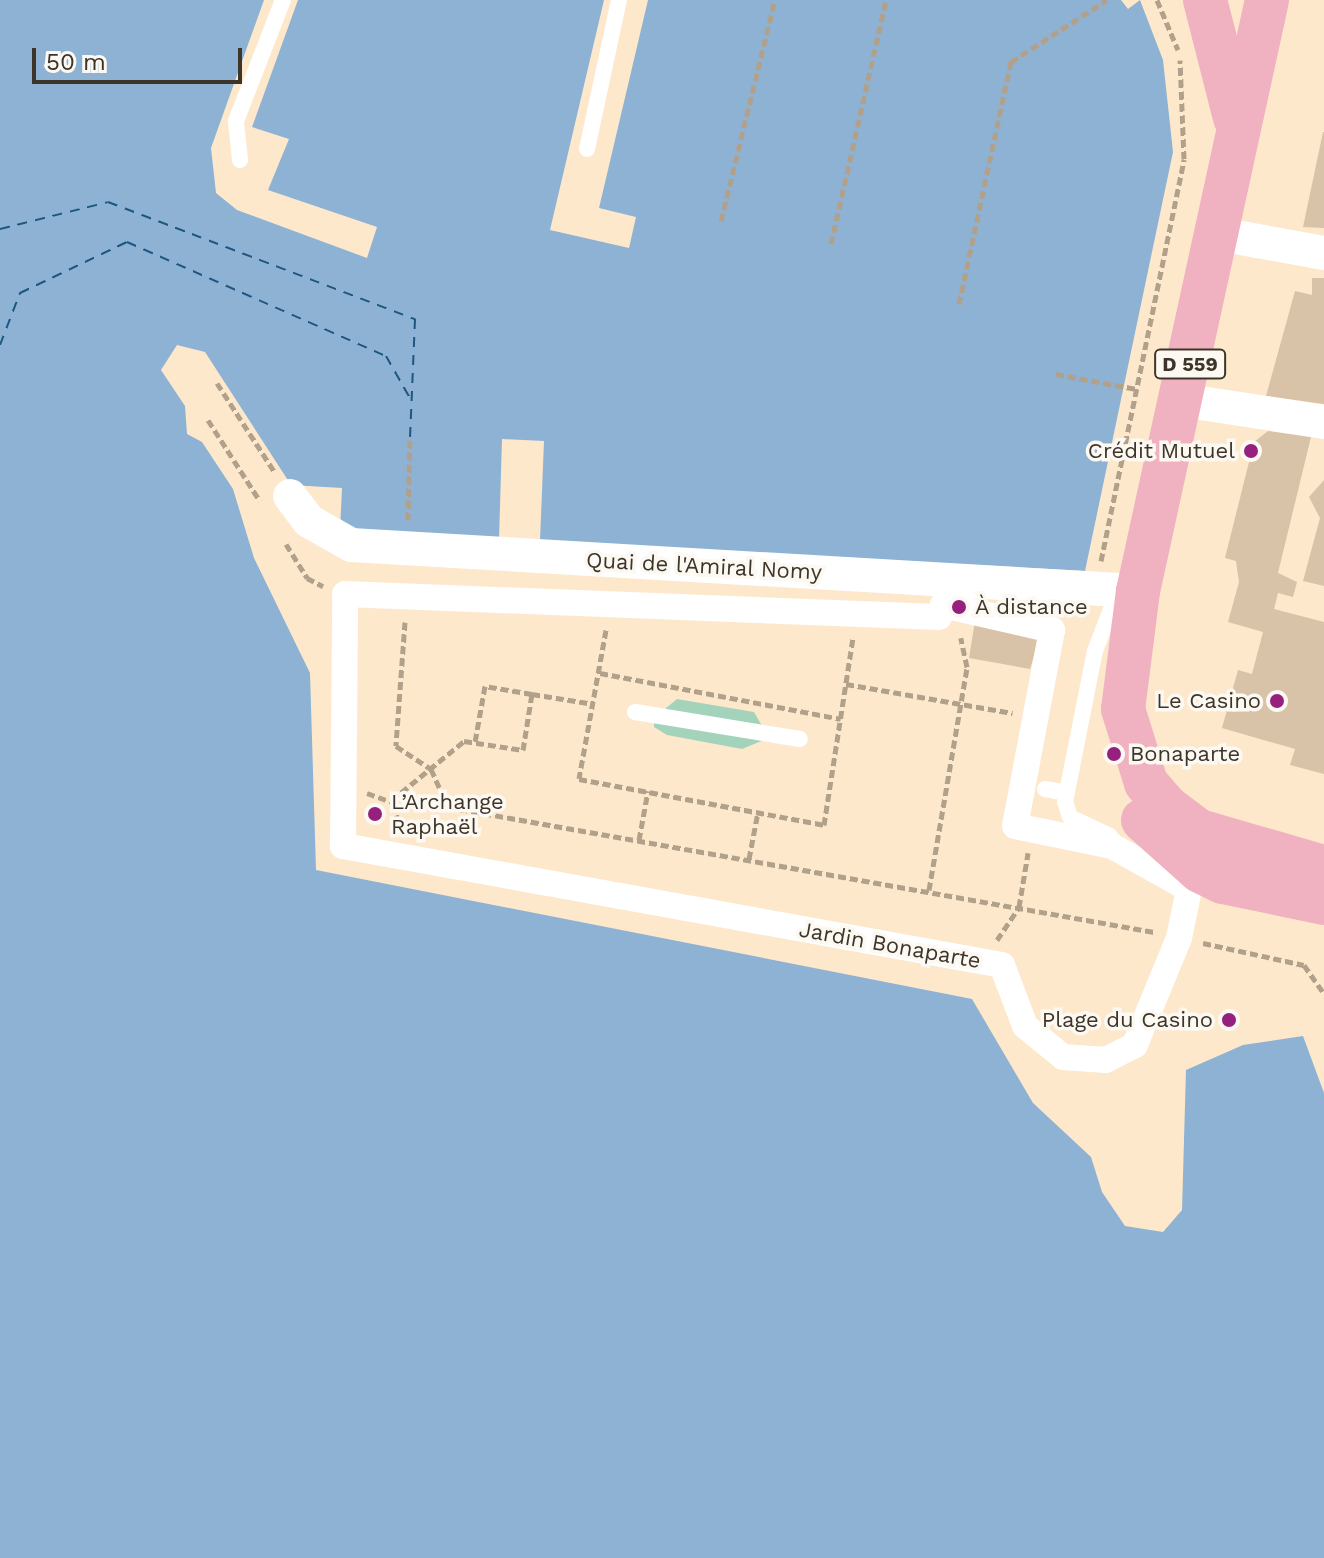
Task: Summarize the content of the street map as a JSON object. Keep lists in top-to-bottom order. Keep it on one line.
{"streets":{"main road":["D 559"],"street":["Quai de l'Amiral Nomy","Jardin Bonaparte"]},"crossings":[["D 559","Quai de l'Amiral Nomy"]],"places":["Crédit Mutuel","À distance","Le Casino","Bonaparte","L’Archange Raphaël","Plage du Casino"],"scale_bar":"50 m"}
